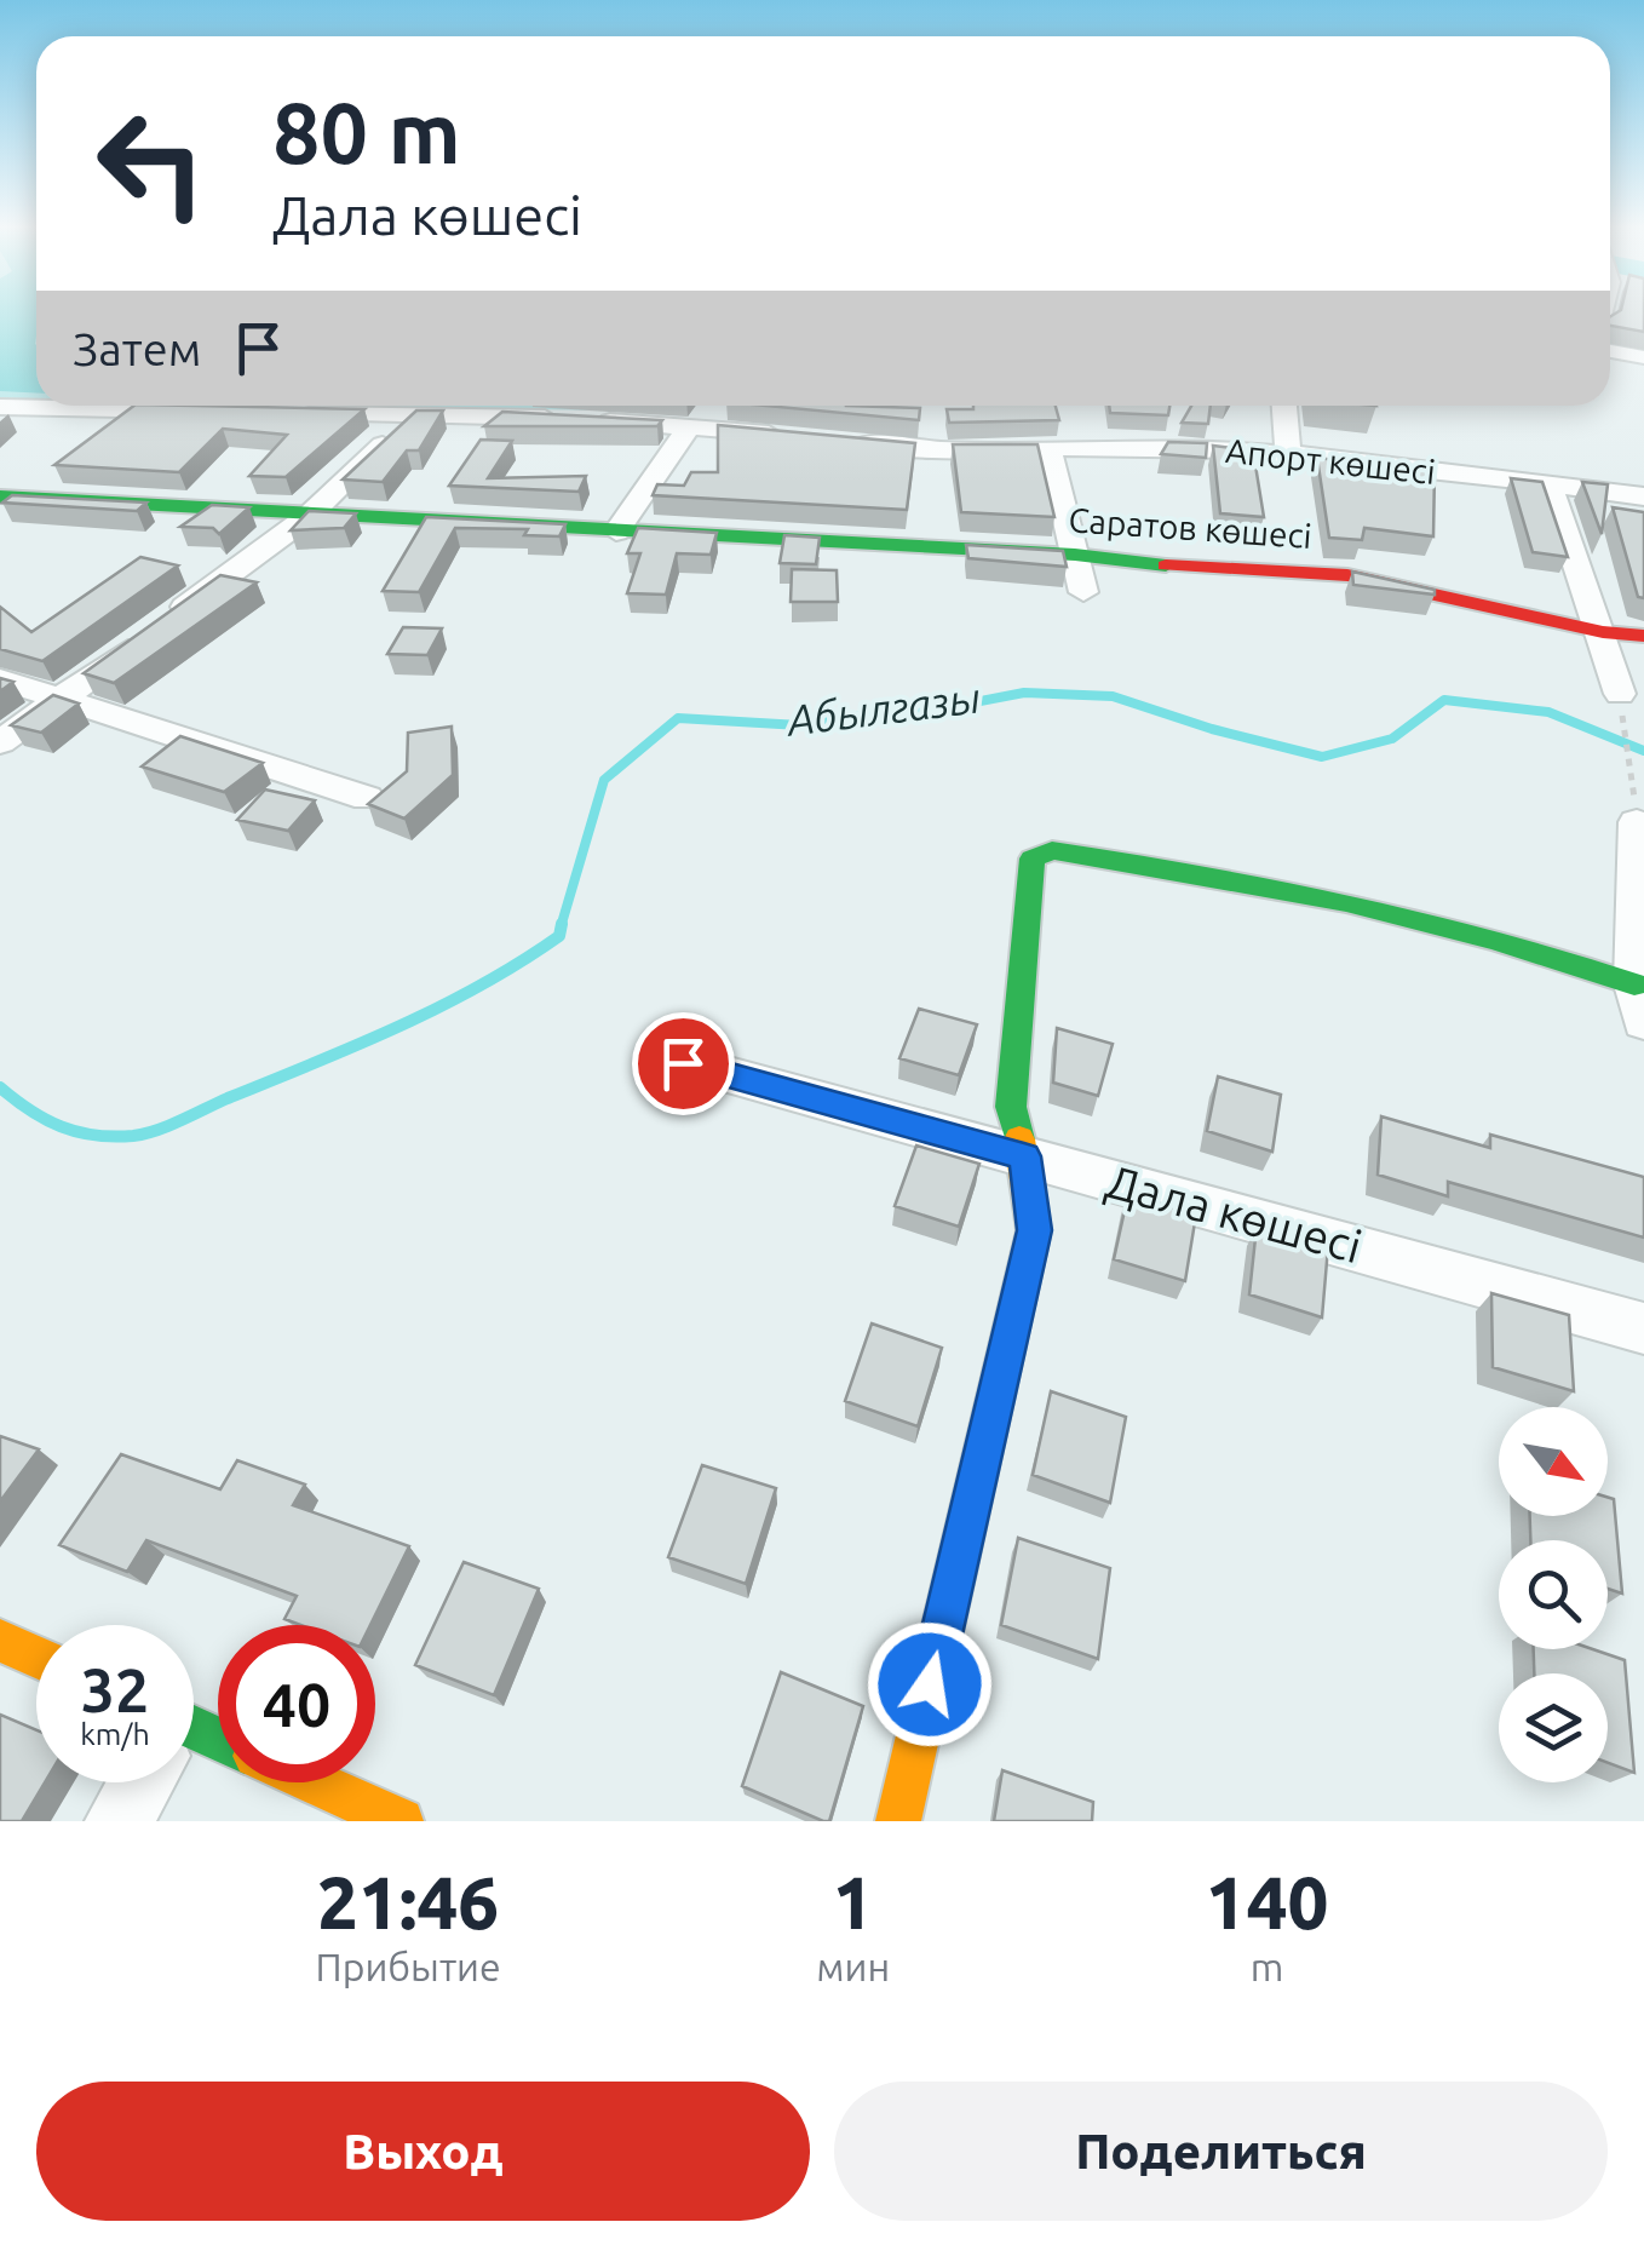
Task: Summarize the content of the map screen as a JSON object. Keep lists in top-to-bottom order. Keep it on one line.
{"streets":{"street":["Апорт көшесі","Саратов көшесі","Дала көшесі"]},"water":["Абылгазы"],"north":"bottom right","page":{"turn":["80 m","Дала көшесі"],"then":"Затем","speed":"32 km/h","limit":"40","eta":["21:46","Прибытие","1","мин","140","m"],"buttons":["Выход","Поделиться"]}}
